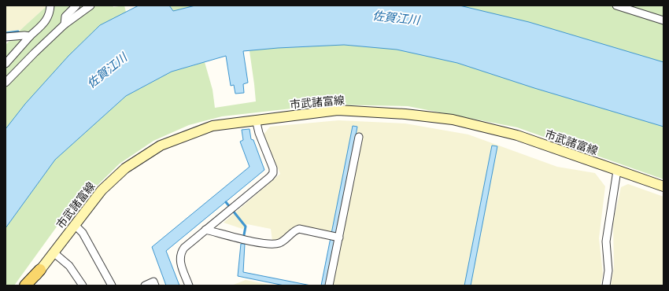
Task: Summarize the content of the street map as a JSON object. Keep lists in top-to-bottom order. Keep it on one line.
{"streets":{"main road":["市武諸富線"]},"water":["佐賀江川"]}
